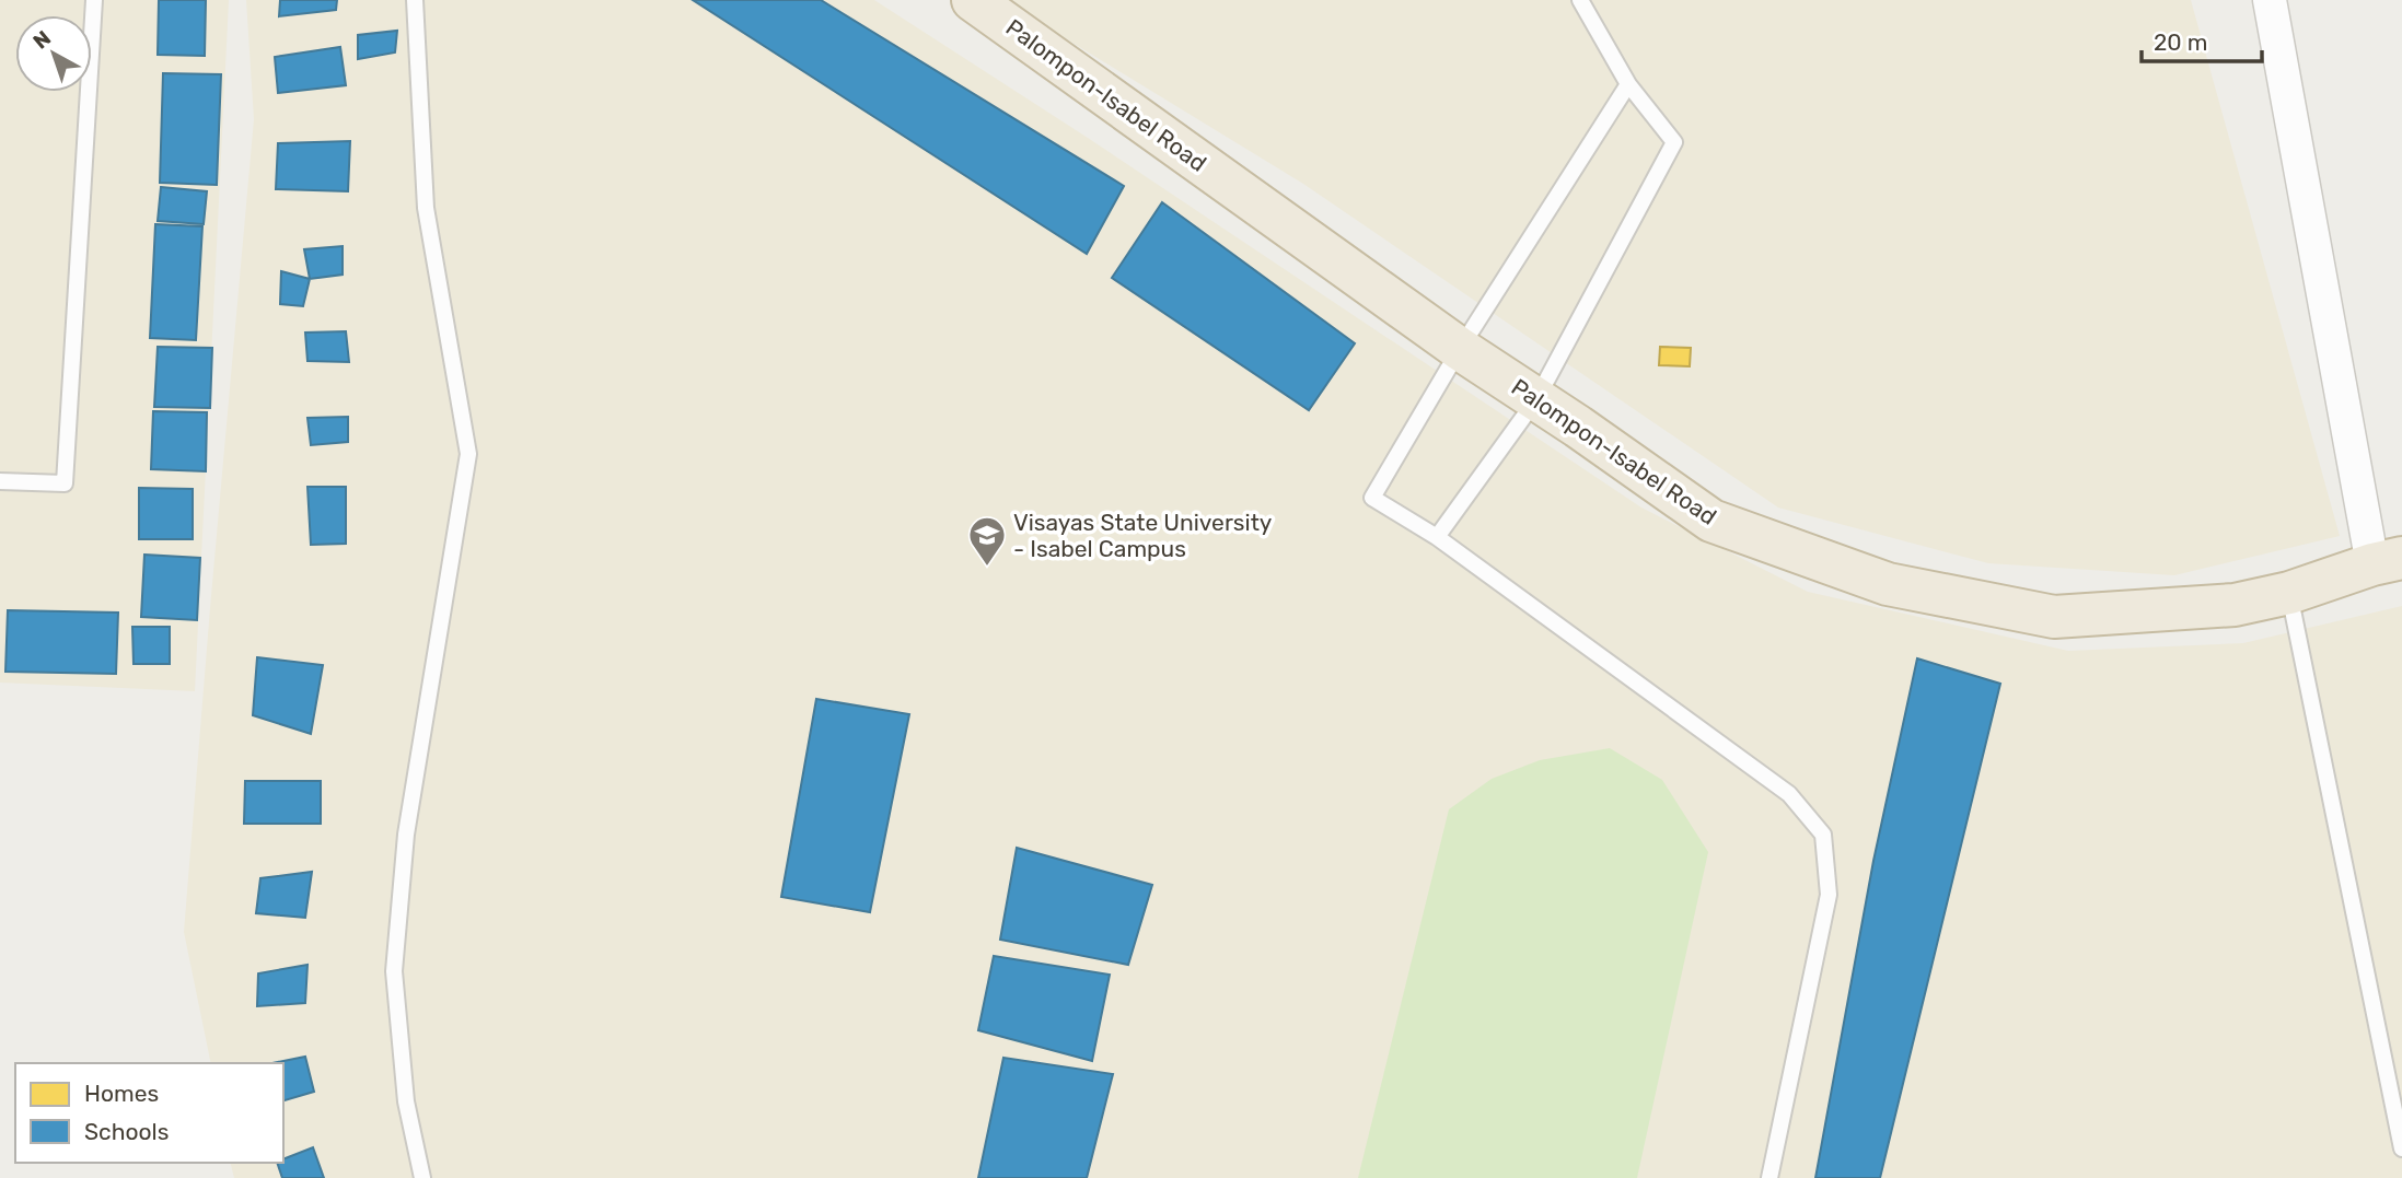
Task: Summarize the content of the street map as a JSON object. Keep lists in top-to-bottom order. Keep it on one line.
{"streets":{"highway":["Palompon-Isabel Road"]},"places":{"school or university":["Visayas State University - Isabel Campus"]},"legend":["Homes","Schools"],"scale_bar":"20 m","north":"top left"}
